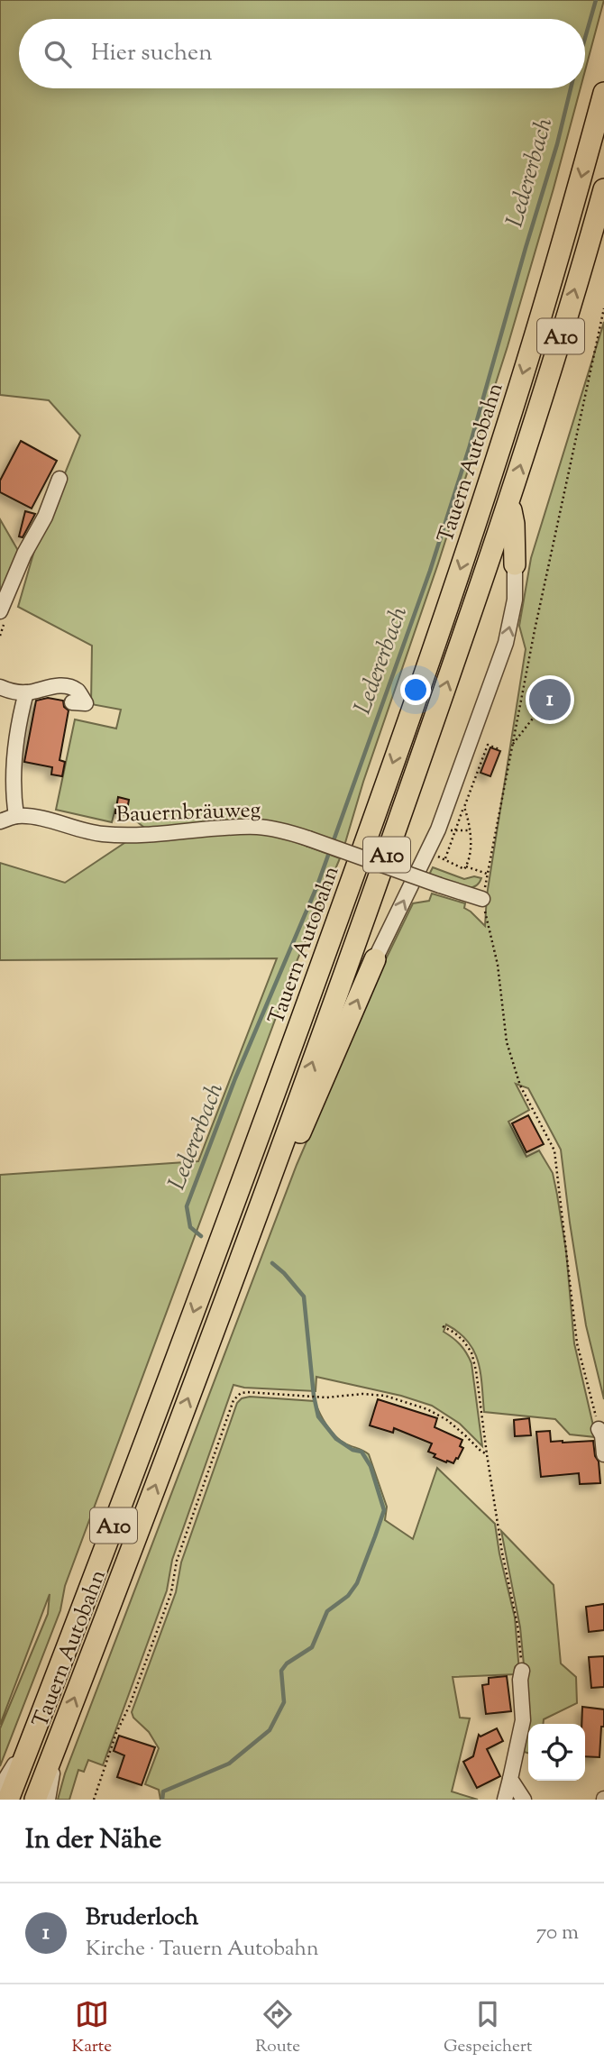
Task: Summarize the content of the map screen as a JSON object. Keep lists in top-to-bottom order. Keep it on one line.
{"streets":{"highway":["A10","Tauern Autobahn"],"street":["Bauernbräuweg"]},"water":["Ledererbach"],"page":{"search":"Hier suchen","pins":"1","heading":"In der Nähe","list":[{"mark":"1","name":"Bruderloch","note":"Kirche · Tauern Autobahn","value":"70 m"}],"nav":["Karte","Route","Gespeichert"]}}
